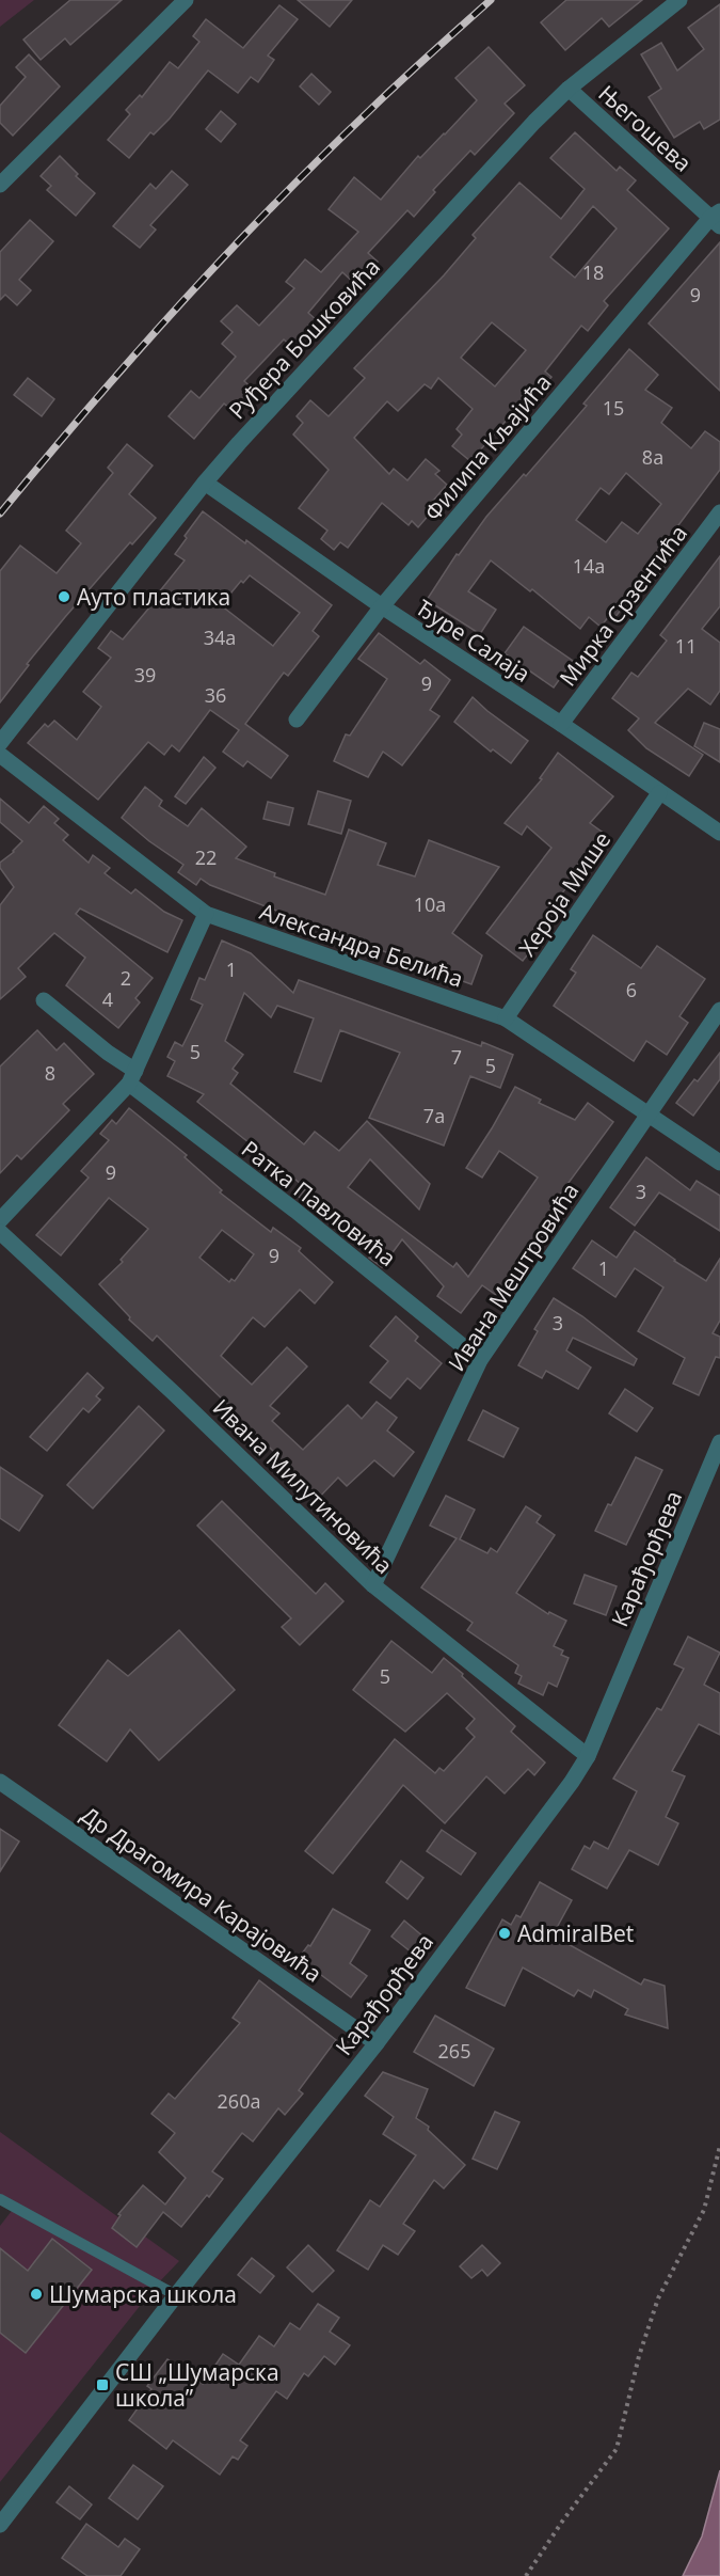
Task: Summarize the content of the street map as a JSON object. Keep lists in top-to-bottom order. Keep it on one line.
{"streets":{"street":["Његошева","Руђера Бошковића","Филипа Кљајића","Мирка Срзентића","Ђуре Салаја","Хероја Мише","Александра Белића","Ратка Павловића","Ивана Мештровића","Ивана Милутиновића","Карађорђева","Др Драгомира Карајовића"]},"crossings":[["Његошева","Руђера Бошковића"],["Његошева","Филипа Кљајића"],["Руђера Бошковића","Ђуре Салаја"],["Филипа Кљајића","Ђуре Салаја"],["Мирка Срзентића","Ђуре Салаја"],["Ђуре Салаја","Хероја Мише"],["Хероја Мише","Александра Белића"],["Александра Белића","Ивана Мештровића"],["Ратка Павловића","Ивана Мештровића"],["Ивана Мештровића","Ивана Милутиновића"],["Ивана Милутиновића","Карађорђева"],["Карађорђева","Др Драгомира Карајовића"]],"places":{"other":["Ауто пластика","AdmiralBet","Шумарска школа"],"transit":["СШ „Шумарска школа”"]},"house_numbers":["18","9","15","8a","14a","34a","11","39","9","36","22","10a","1","2","6","4","5","7","5","8","7a","9","3","9","1","3","5","265","260a"]}
